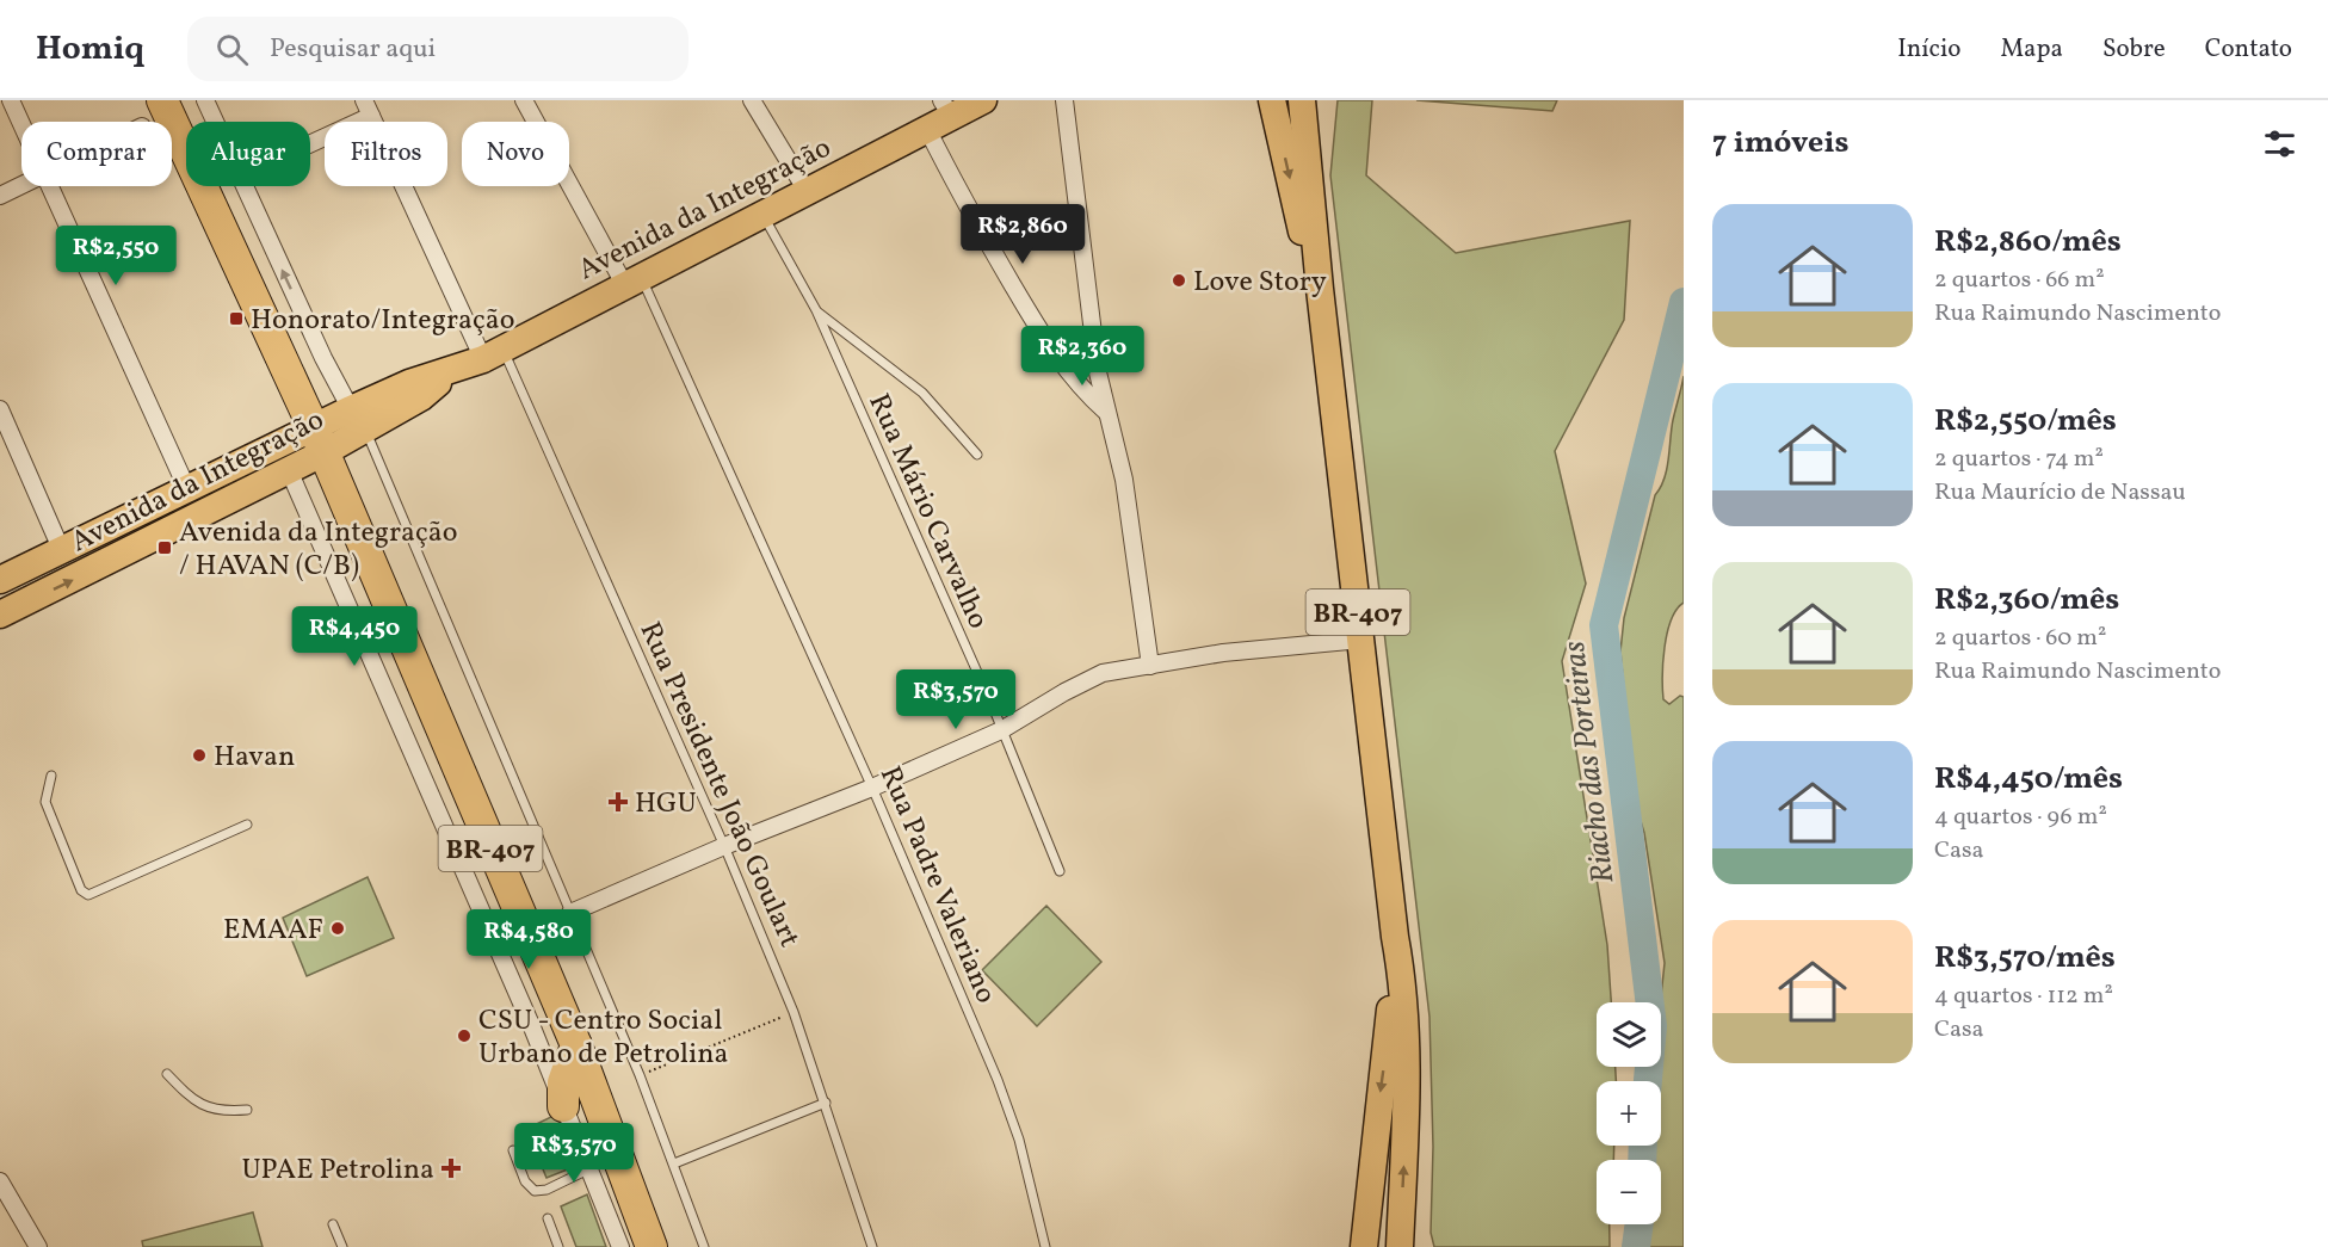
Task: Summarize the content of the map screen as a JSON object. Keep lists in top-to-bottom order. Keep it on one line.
{"streets":{"highway":["BR-407"],"main road":["Avenida da Integração"],"lane":["Rua Mário Carvalho","Rua Presidente João Goulart","Rua Padre Valeriano"]},"crossings":[["Avenida da Integração","Rua Mário Carvalho"],["Avenida da Integração","BR-407"],["Avenida da Integração","Rua Presidente João Goulart"],["Avenida da Integração","Rua Padre Valeriano"]],"water":["Riacho das Porteiras"],"places":{"other":["Love Story","Havan","EMAAF","CSU - Centro Social Urbano de Petrolina"],"transit":["Honorato/Integração","Avenida da Integração / HAVAN (C/B)"],"health":["HGU","UPAE Petrolina"]},"page":{"header":"Homiq","search":"Pesquisar aqui","nav":["Início","Mapa","Sobre","Contato"],"heading":"7 imóveis","chip":["Comprar","Alugar","Filtros","Novo"],"list":[{"name":"R$2,860/mês","note":"2 quartos · 66 m² · Rua Raimundo Nascimento"},{"name":"R$2,550/mês","note":"2 quartos · 74 m² · Rua Maurício de Nassau"},{"name":"R$2,360/mês","note":"2 quartos · 60 m² · Rua Raimundo Nascimento"},{"name":"R$4,450/mês","note":"4 quartos · 96 m² · Casa"},{"name":"R$3,570/mês","note":"4 quartos · 112 m² · Casa"}],"price":["R$2,860","R$2,550","R$2,360","R$4,450","R$3,570","R$4,580","R$3,570"],"map_buttons":["+","−"]}}
